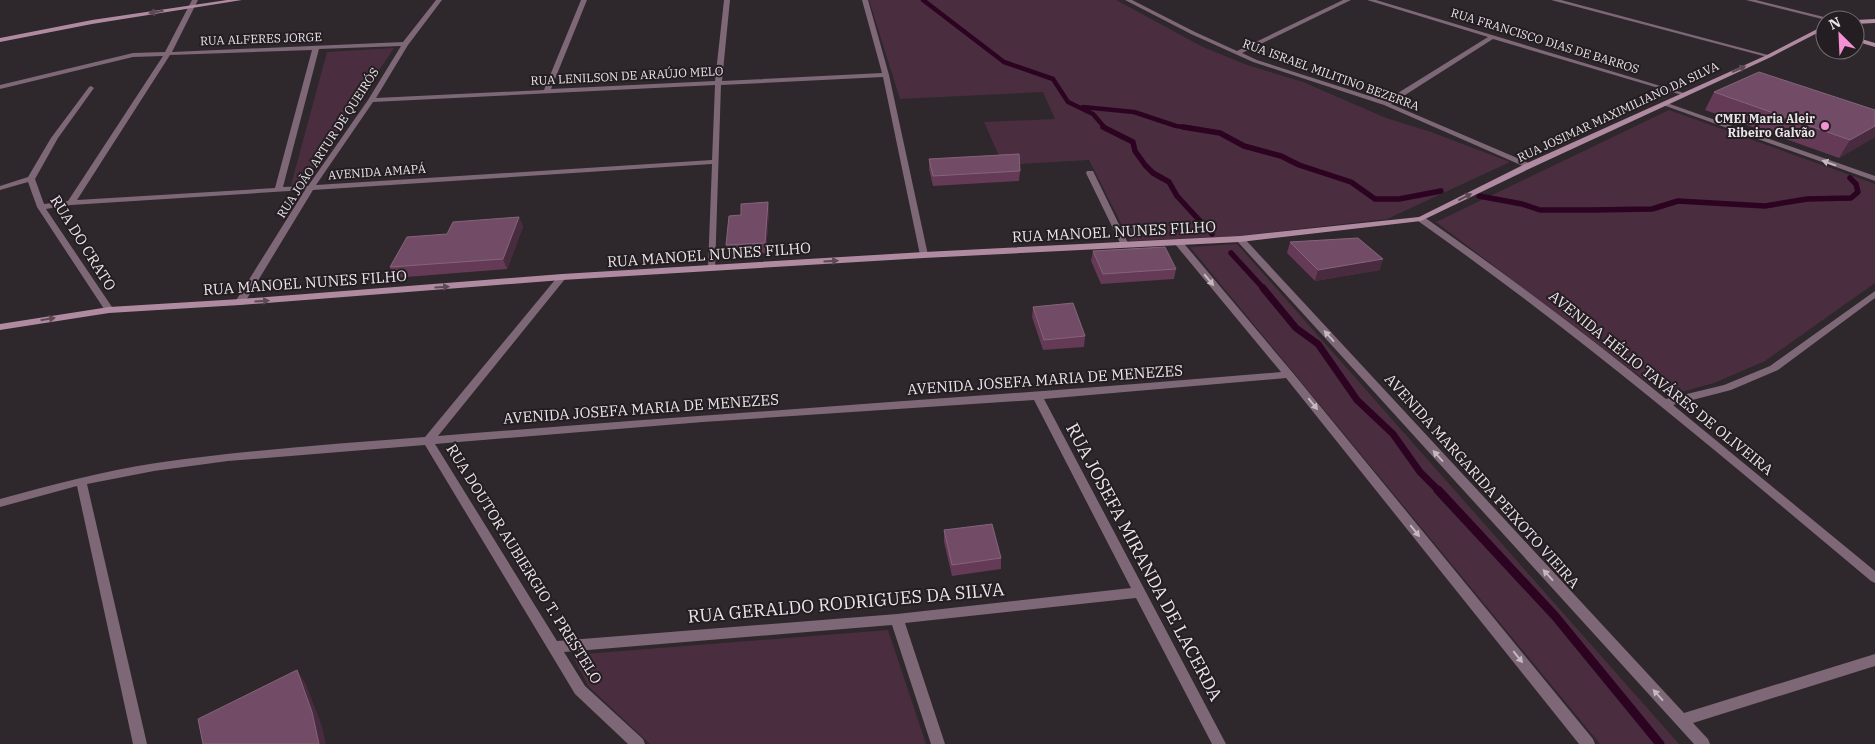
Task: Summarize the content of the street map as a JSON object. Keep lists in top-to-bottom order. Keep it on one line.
{"streets":{"street":["RUA ALFERES JORGE","RUA FRANCISCO DIAS DE BARROS","RUA ISRAEL MILITINO BEZERRA","RUA LENILSON DE ARAÚJO MELO","RUA JOSIMAR MAXIMILIANO DA SILVA","RUA JOÃO ARTUR DE QUEIRÓS","AVENIDA AMAPÁ","RUA MANOEL NUNES FILHO","RUA DO CRATO","AVENIDA JOSEFA MARIA DE MENEZES","AVENIDA HÉLIO TAVÁRES DE OLIVEIRA","AVENIDA MARGARIDA PEIXOTO VIEIRA","RUA JOSEFA MIRANDA DE LACERDA","RUA DOUTOR AUBIERGIO T. PRESTELO","RUA GERALDO RODRIGUES DA SILVA"]},"crossings":[["RUA ALFERES JORGE","RUA JOÃO ARTUR DE QUEIRÓS"],["RUA FRANCISCO DIAS DE BARROS","RUA JOSIMAR MAXIMILIANO DA SILVA"],["RUA ISRAEL MILITINO BEZERRA","RUA JOSIMAR MAXIMILIANO DA SILVA"],["RUA LENILSON DE ARAÚJO MELO","RUA JOÃO ARTUR DE QUEIRÓS"],["RUA JOSIMAR MAXIMILIANO DA SILVA","RUA MANOEL NUNES FILHO"],["RUA JOSIMAR MAXIMILIANO DA SILVA","AVENIDA HÉLIO TAVÁRES DE OLIVEIRA"],["RUA JOÃO ARTUR DE QUEIRÓS","AVENIDA AMAPÁ"],["RUA JOÃO ARTUR DE QUEIRÓS","RUA MANOEL NUNES FILHO"],["AVENIDA AMAPÁ","RUA DO CRATO"],["RUA MANOEL NUNES FILHO","RUA DO CRATO"],["RUA MANOEL NUNES FILHO","AVENIDA HÉLIO TAVÁRES DE OLIVEIRA"],["RUA MANOEL NUNES FILHO","AVENIDA MARGARIDA PEIXOTO VIEIRA"],["RUA MANOEL NUNES FILHO","RUA DOUTOR AUBIERGIO T. PRESTELO"],["AVENIDA JOSEFA MARIA DE MENEZES","RUA JOSEFA MIRANDA DE LACERDA"],["AVENIDA JOSEFA MARIA DE MENEZES","RUA DOUTOR AUBIERGIO T. PRESTELO"],["RUA JOSEFA MIRANDA DE LACERDA","RUA GERALDO RODRIGUES DA SILVA"],["RUA DOUTOR AUBIERGIO T. PRESTELO","RUA GERALDO RODRIGUES DA SILVA"]],"one_way":["RUA JOSIMAR MAXIMILIANO DA SILVA","RUA MANOEL NUNES FILHO"],"places":["CMEI Maria Aleir Ribeiro Galvão"],"north":"top left"}
